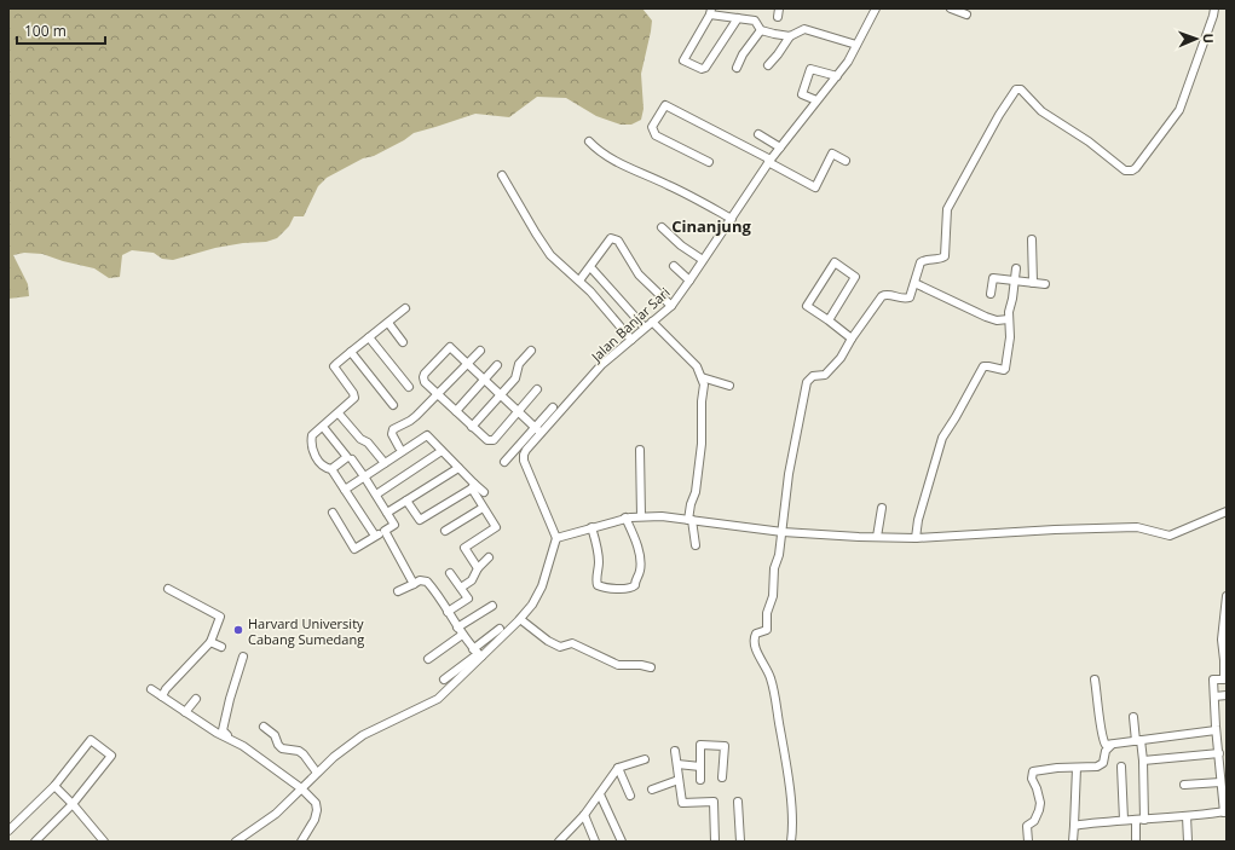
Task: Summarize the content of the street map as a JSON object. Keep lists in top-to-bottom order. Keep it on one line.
{"streets":{"street":["Jalan Banjar Sari"]},"districts":["Cinanjung"],"places":["Harvard University Cabang Sumedang"],"scale_bar":"100 m","north":"right"}
